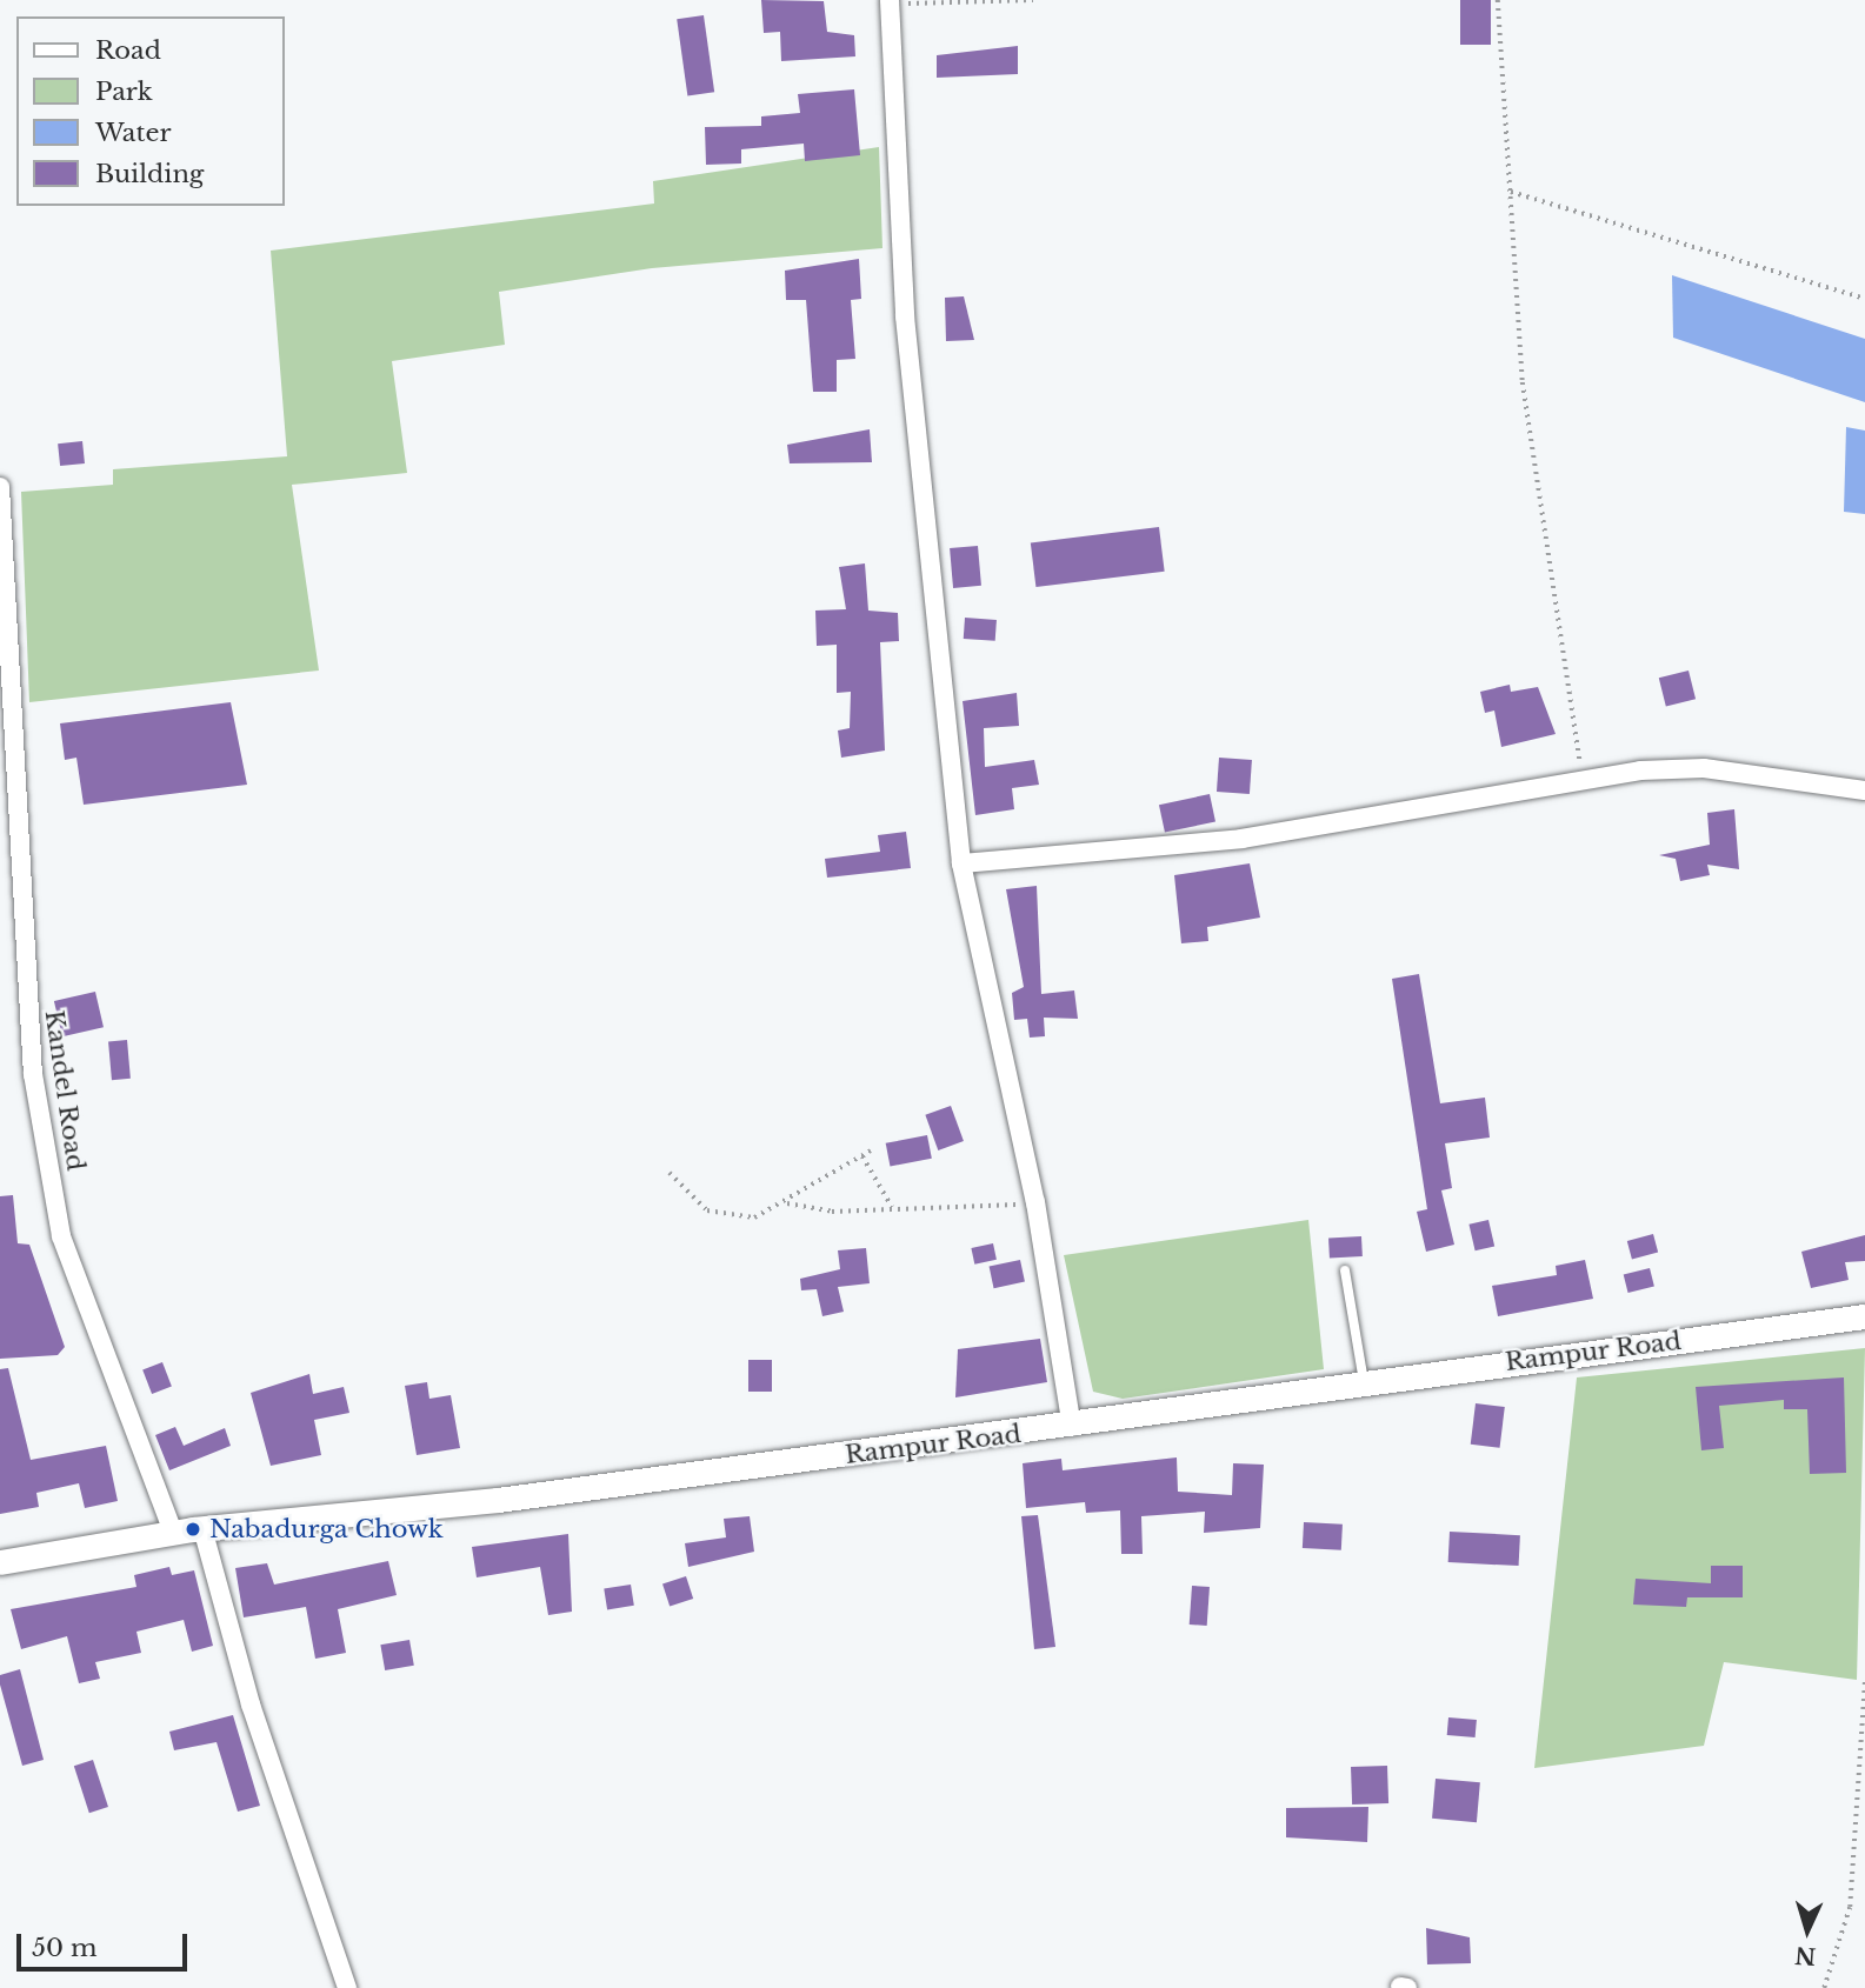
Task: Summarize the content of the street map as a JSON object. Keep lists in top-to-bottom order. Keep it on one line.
{"streets":{"main road":["Rampur Road"],"street":["Kandel Road"]},"crossings":[["Kandel Road","Rampur Road"]],"places":["Nabadurga Chowk"],"legend":["Road","Park","Water","Building"],"scale_bar":"50 m","north":"bottom"}
